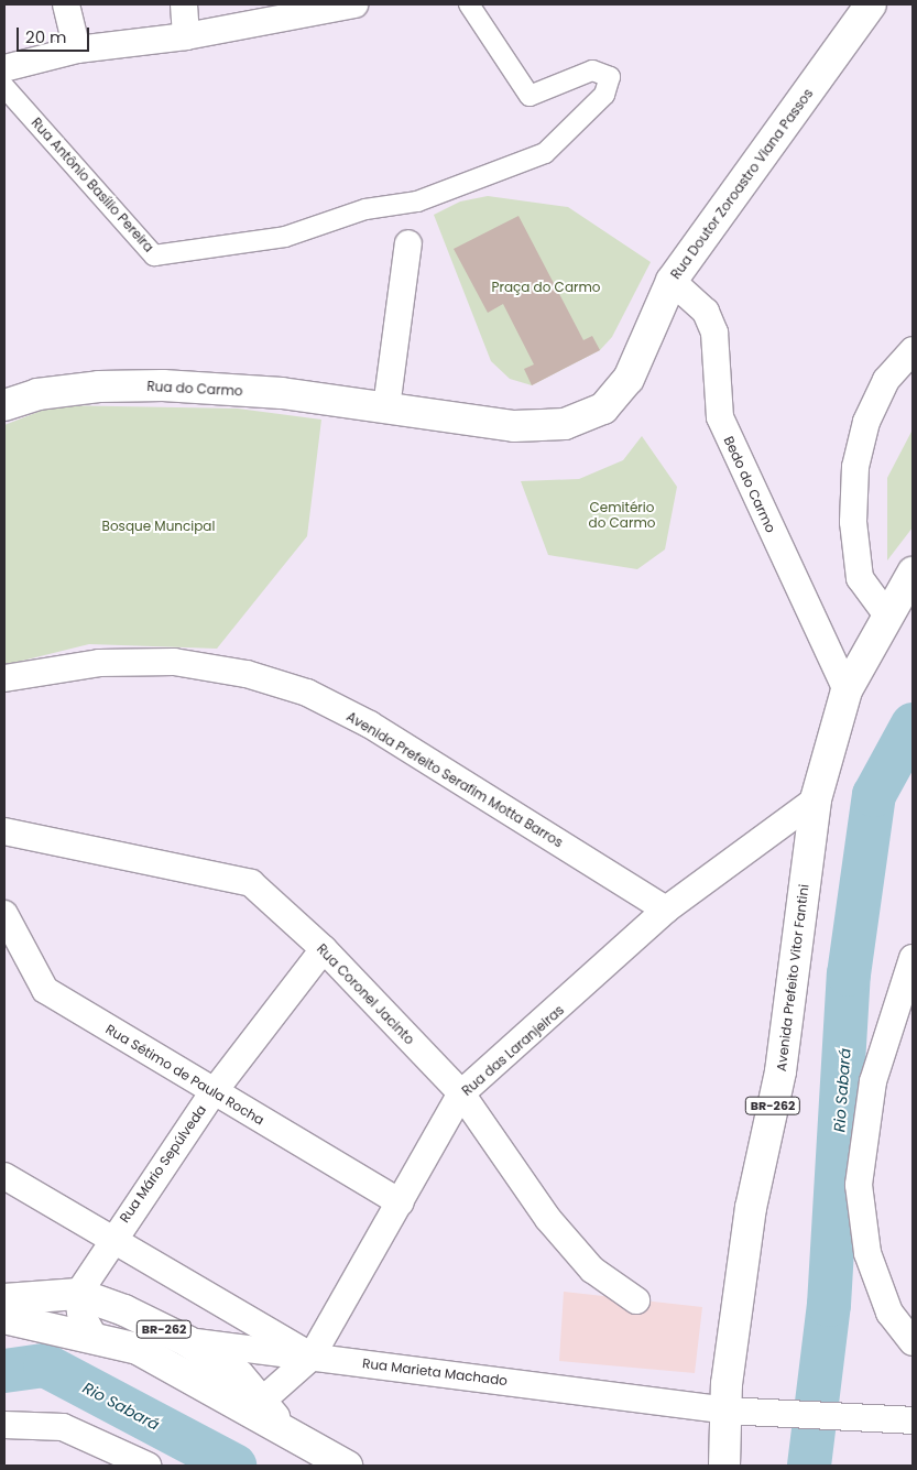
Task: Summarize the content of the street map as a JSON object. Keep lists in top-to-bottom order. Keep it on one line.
{"streets":{"main road":["Rua Doutor Zoroastro Viana Passos","Rua do Carmo","Avenida Prefeito Vitor Fantini","BR-262"],"street":["Rua Antônio Basílio Pereira","Bedo do Carmo","Avenida Prefeito Serafim Motta Barros","Rua Coronel Jacinto","Rua das Laranjeiras","Rua Sétimo de Paula Rocha","Rua Mário Sepúlveda","Rua Marieta Machado"]},"crossings":[["Rua Doutor Zoroastro Viana Passos","Rua do Carmo"],["Rua Doutor Zoroastro Viana Passos","Bedo do Carmo"],["Bedo do Carmo","Avenida Prefeito Vitor Fantini"],["Avenida Prefeito Serafim Motta Barros","Rua das Laranjeiras"],["Avenida Prefeito Vitor Fantini","Rua das Laranjeiras"],["Avenida Prefeito Vitor Fantini","Rua Marieta Machado"],["Rua Coronel Jacinto","Rua das Laranjeiras"],["Rua Coronel Jacinto","Rua Mário Sepúlveda"],["Rua das Laranjeiras","Rua Sétimo de Paula Rocha"],["Rua das Laranjeiras","BR-262"],["Rua das Laranjeiras","Rua Marieta Machado"],["Rua Sétimo de Paula Rocha","Rua Mário Sepúlveda"],["BR-262","Rua Mário Sepúlveda"],["Rua Mário Sepúlveda","Rua Marieta Machado"]],"water":["Rio Sabará"],"parks":["Praça do Carmo","Cemitério do Carmo","Bosque Muncipal"],"scale_bar":"20 m"}
